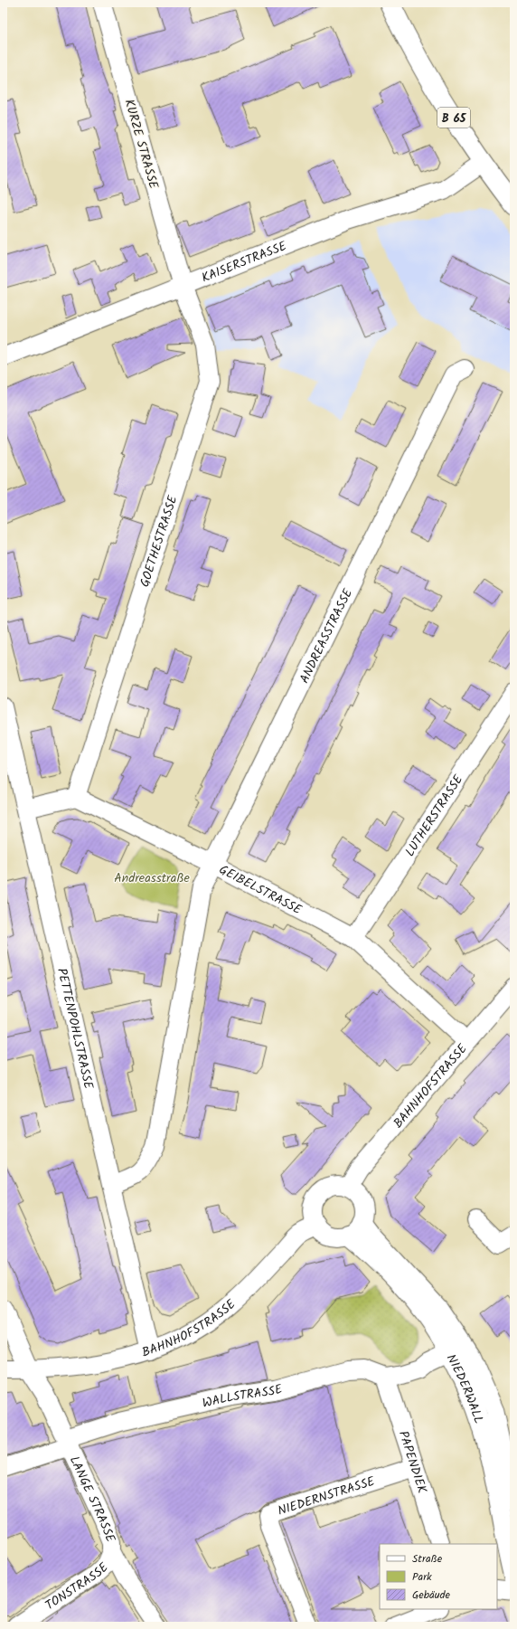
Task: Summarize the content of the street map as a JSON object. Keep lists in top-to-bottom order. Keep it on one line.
{"streets":{"main road":["B 65"],"street":["KURZE STRASSE","KAISERSTRASSE","GOETHESTRASSE","ANDREASSTRASSE","LUTHERSTRASSE","GEIBELSTRASSE","PETTENPOHLSTRASSE","BAHNHOFSTRASSE","NIEDERWALL","WALLSTRASSE","PAPENDIEK","NIEDERNSTRASSE","LANGE STRASSE","TONSTRASSE"]},"crossings":[["B 65","KAISERSTRASSE"],["KURZE STRASSE","KAISERSTRASSE"],["KURZE STRASSE","GOETHESTRASSE"],["KAISERSTRASSE","GOETHESTRASSE"],["GOETHESTRASSE","GEIBELSTRASSE"],["ANDREASSTRASSE","GEIBELSTRASSE"],["ANDREASSTRASSE","PETTENPOHLSTRASSE"],["LUTHERSTRASSE","GEIBELSTRASSE"],["GEIBELSTRASSE","BAHNHOFSTRASSE"],["PETTENPOHLSTRASSE","BAHNHOFSTRASSE"],["BAHNHOFSTRASSE","NIEDERWALL"],["BAHNHOFSTRASSE","LANGE STRASSE"],["WALLSTRASSE","PAPENDIEK"],["WALLSTRASSE","LANGE STRASSE"],["PAPENDIEK","NIEDERNSTRASSE"],["LANGE STRASSE","TONSTRASSE"]],"parks":["Andreasstraße"],"legend":["Straße","Park","Gebäude"]}
